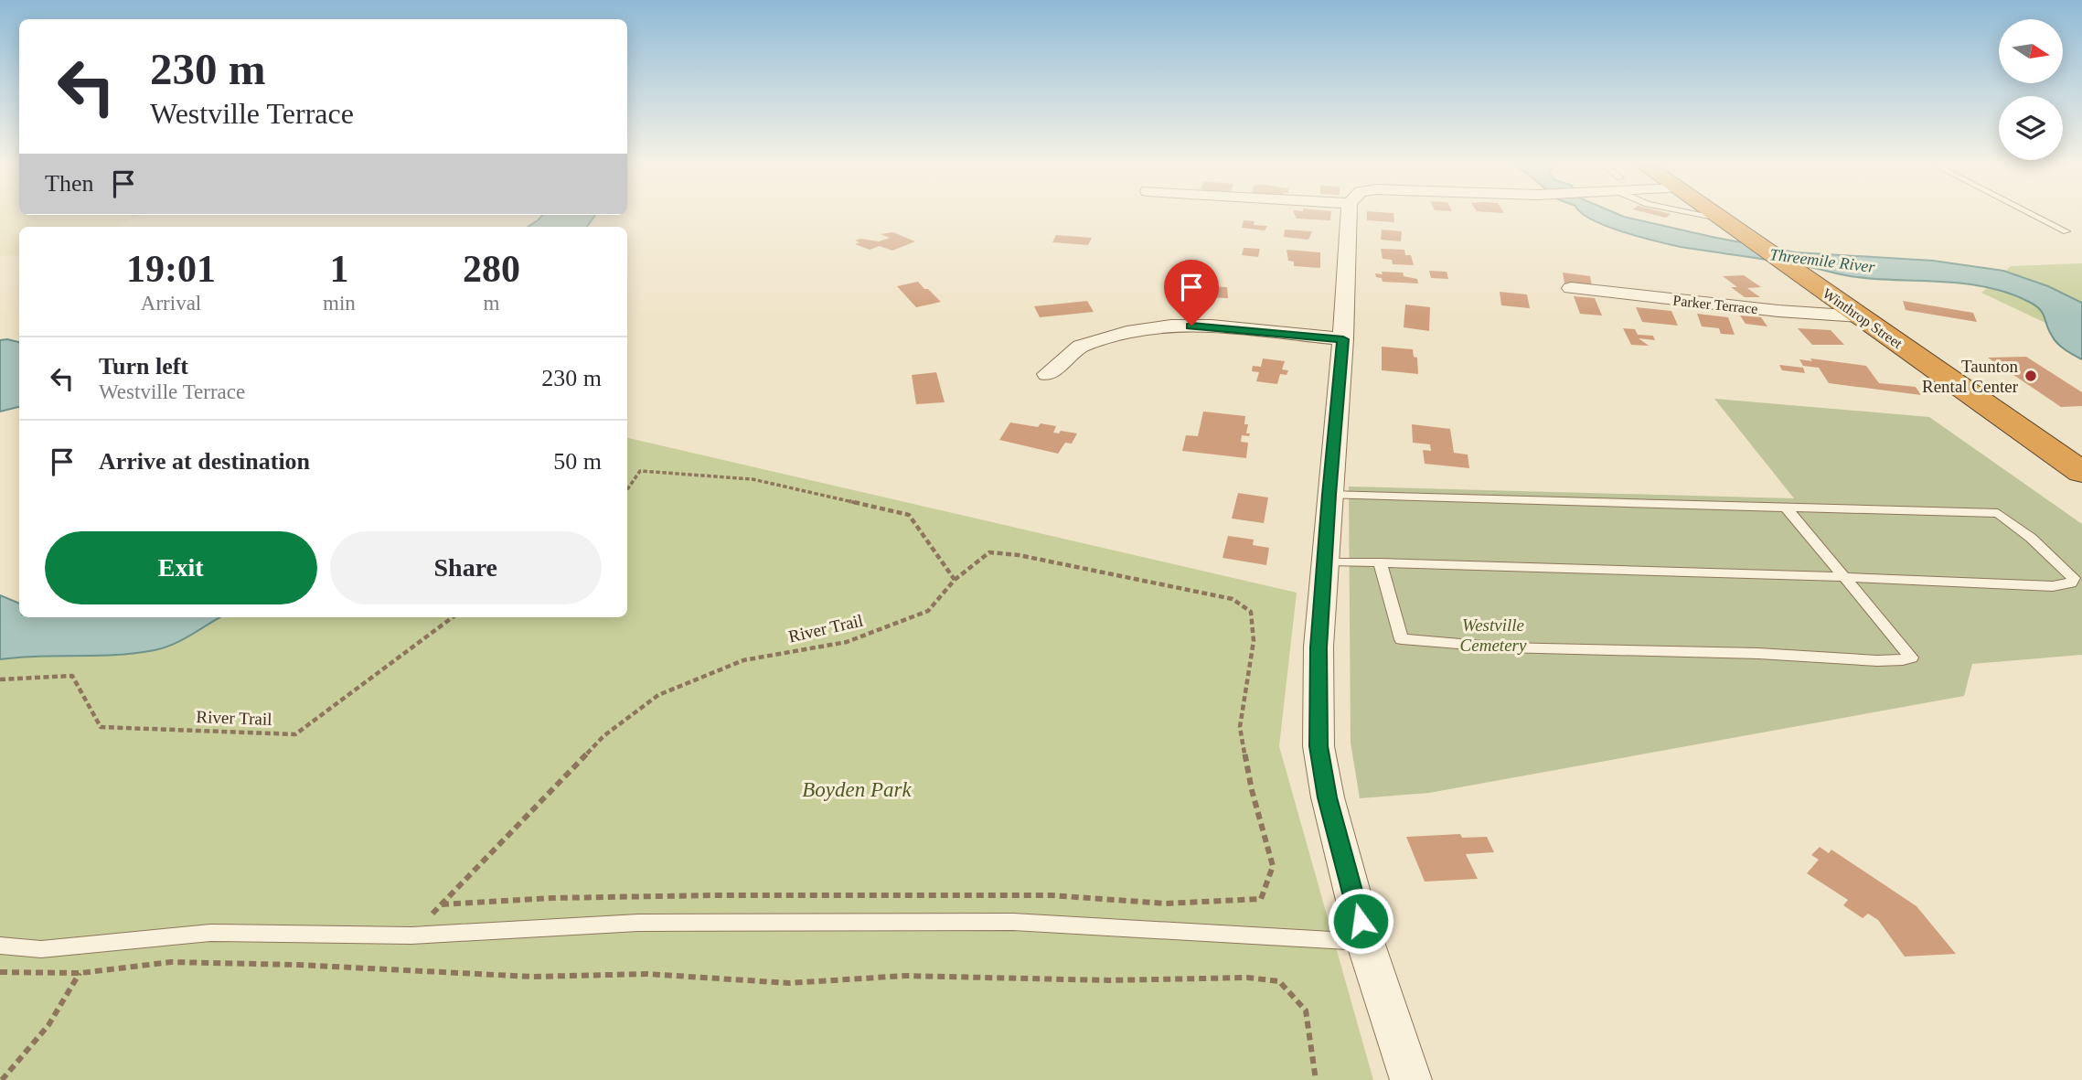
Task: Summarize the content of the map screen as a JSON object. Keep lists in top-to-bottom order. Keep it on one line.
{"streets":{"highway":["Winthrop Street"],"street":["Parker Terrace"],"path":["River Trail"]},"crossings":[["Parker Terrace","Winthrop Street"]],"water":["Threemile River"],"parks":["Westville Cemetery","Boyden Park"],"places":["Taunton Rental Center"],"north":"right","page":{"turn":["230 m","Westville Terrace"],"then":"Then","eta":["19:01","Arrival","1","min","280","m"],"list":[{"name":"Turn left","note":"Westville Terrace","value":"230 m"},{"name":"Arrive at destination","value":"50 m"}],"buttons":["Exit","Share"]}}
